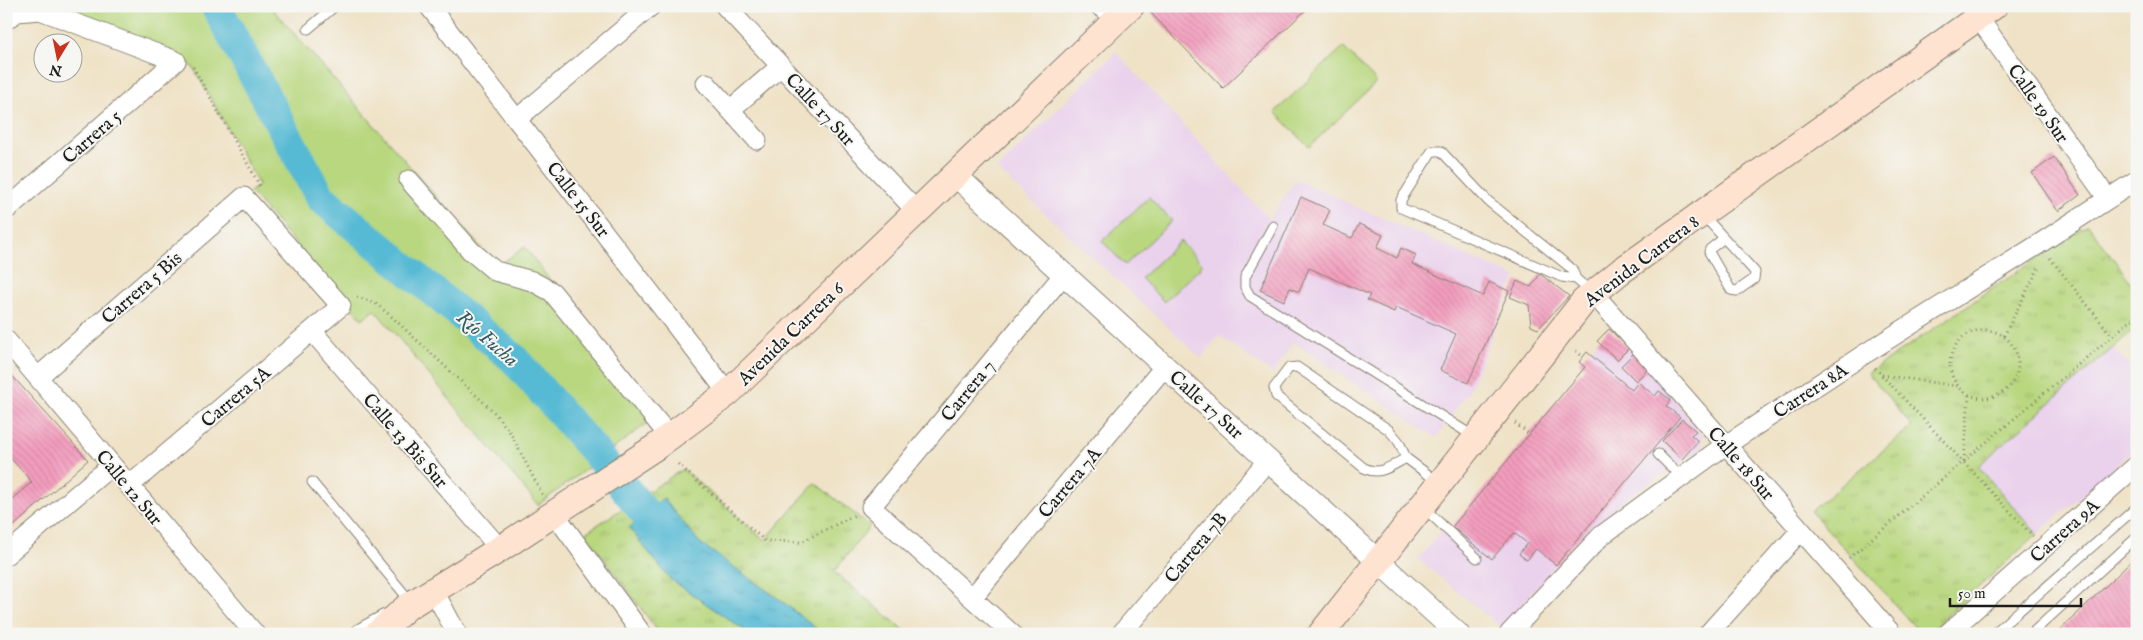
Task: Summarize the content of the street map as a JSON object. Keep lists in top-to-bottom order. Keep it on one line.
{"streets":{"main road":["Avenida Carrera 8","Avenida Carrera 6"],"street":["Calle 19 Sur","Calle 17 Sur","Carrera 5","Calle 15 Sur","Carrera 5 Bis","Carrera 7","Carrera 8A","Carrera 5A","Calle 13 Bis Sur","Calle 18 Sur","Carrera 7A","Calle 12 Sur","Carrera 9A","Carrera 7B"]},"crossings":[["Calle 19 Sur","Avenida Carrera 8"],["Calle 19 Sur","Carrera 8A"],["Calle 17 Sur","Avenida Carrera 8"],["Calle 17 Sur","Avenida Carrera 6"],["Calle 17 Sur","Carrera 7"],["Calle 17 Sur","Carrera 7A"],["Calle 17 Sur","Carrera 7B"],["Calle 15 Sur","Avenida Carrera 6"],["Avenida Carrera 8","Calle 18 Sur"],["Carrera 5 Bis","Carrera 5A"],["Carrera 5 Bis","Calle 12 Sur"],["Avenida Carrera 6","Calle 13 Bis Sur"],["Carrera 8A","Calle 18 Sur"],["Carrera 5A","Calle 13 Bis Sur"],["Carrera 5A","Calle 12 Sur"]],"water":["Río Fucha"],"scale_bar":"50 m","north":"bottom"}
